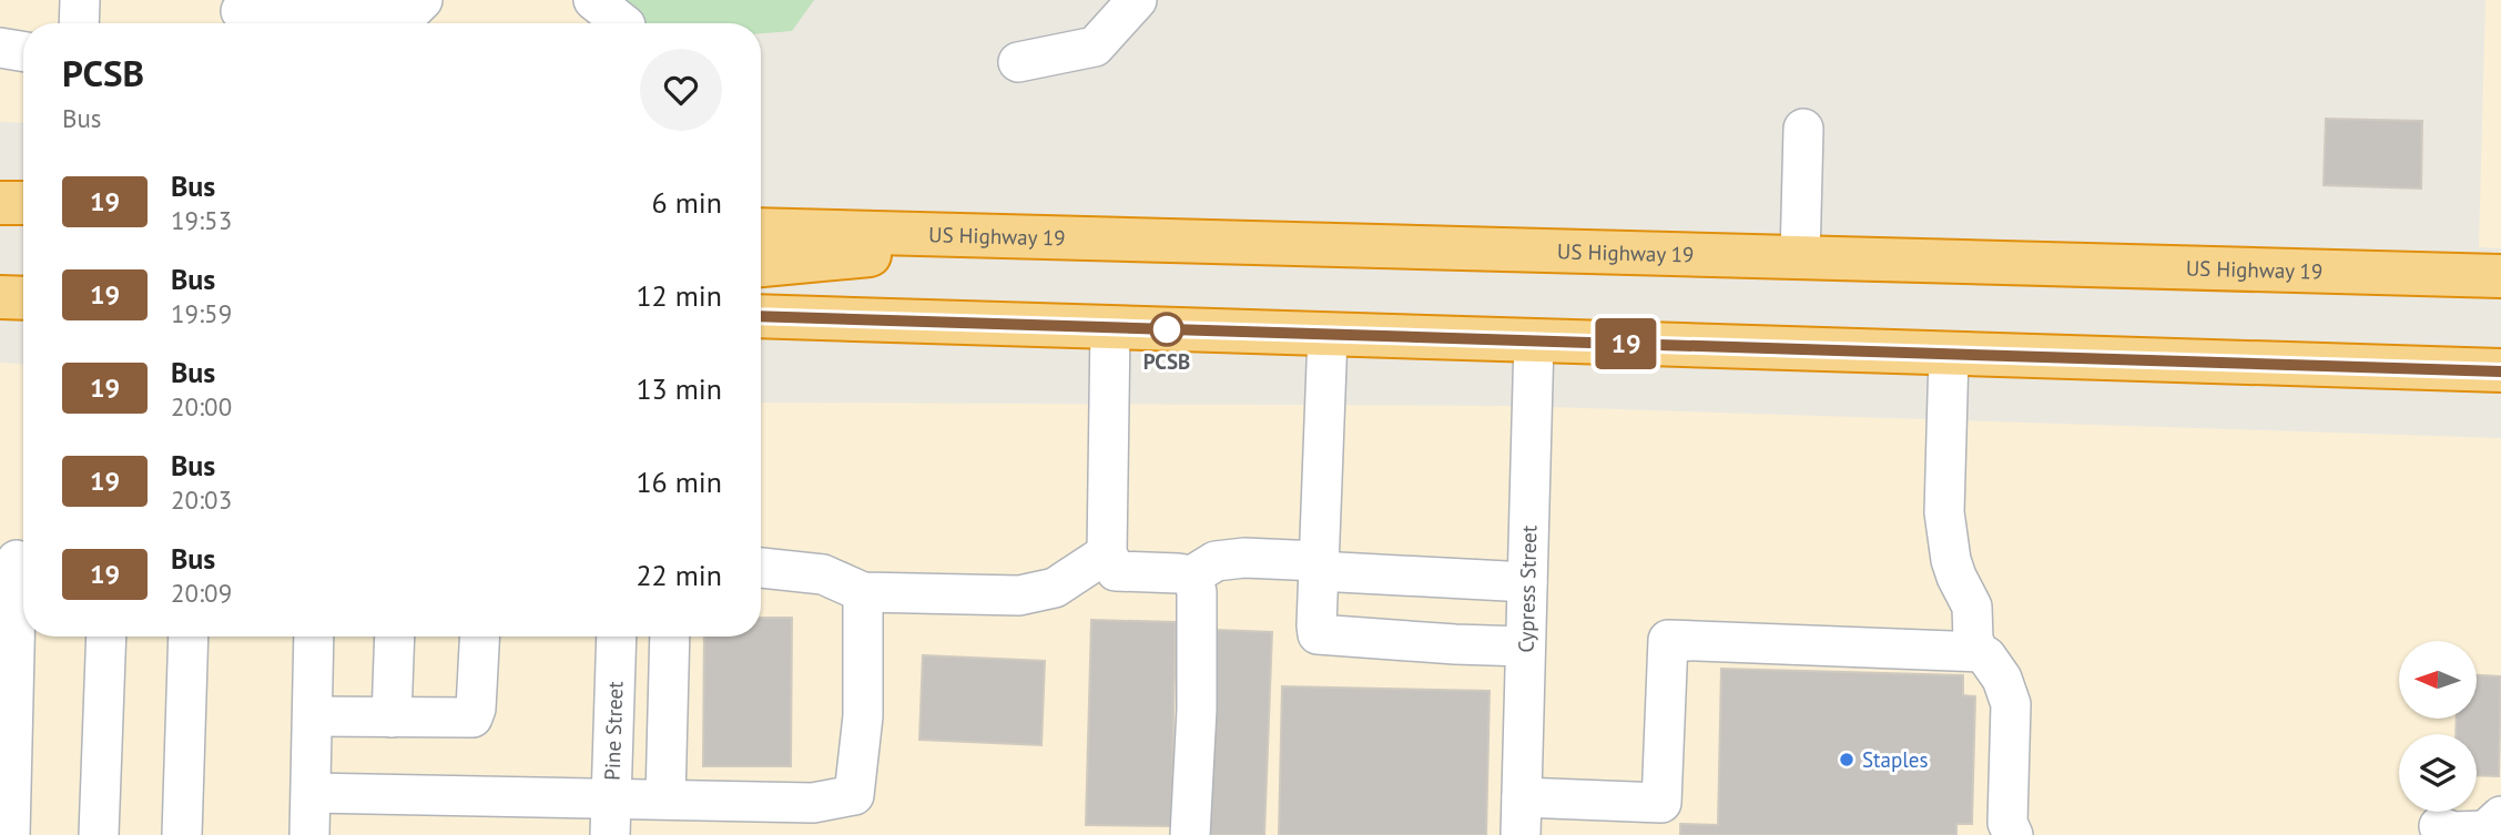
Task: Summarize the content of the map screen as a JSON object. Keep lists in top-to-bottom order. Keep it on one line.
{"streets":{"highway":["US Highway 19"],"street":["Cypress Street","Pine Street"]},"places":["PCSB","Staples"],"lines":["bus line 19"],"north":"left","page":{"on_map":"19","heading":["PCSB","Bus"],"list":[{"mark":"19","name":"Bus","note":"19:53","value":"6 min"},{"mark":"19","name":"Bus","note":"19:59","value":"12 min"},{"mark":"19","name":"Bus","note":"20:00","value":"13 min"},{"mark":"19","name":"Bus","note":"20:03","value":"16 min"},{"mark":"19","name":"Bus","note":"20:09","value":"22 min"}]}}
